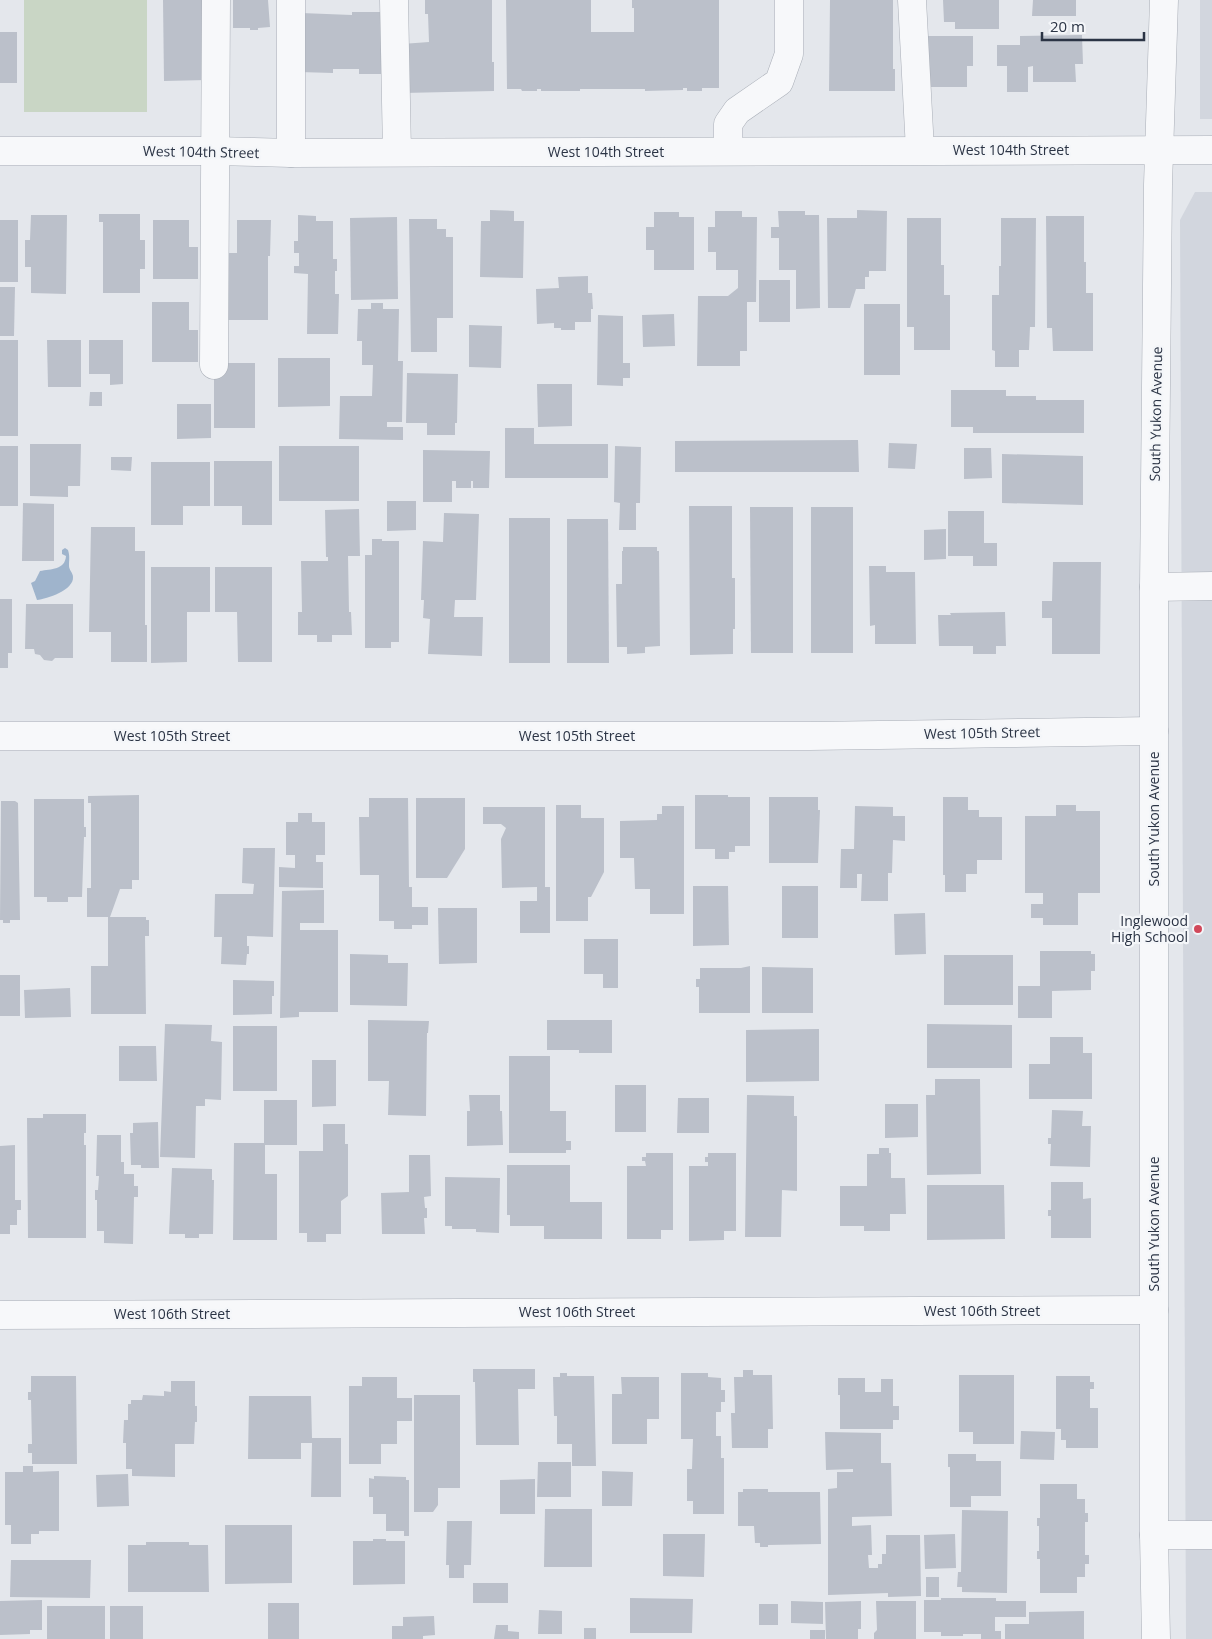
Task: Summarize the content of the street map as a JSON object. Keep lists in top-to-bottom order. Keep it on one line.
{"streets":{"street":["West 104th Street","South Yukon Avenue","West 105th Street","West 106th Street"]},"crossings":[["West 104th Street","South Yukon Avenue"],["South Yukon Avenue","West 105th Street"],["South Yukon Avenue","West 106th Street"]],"places":["Inglewood High School"],"scale_bar":"20 m"}
